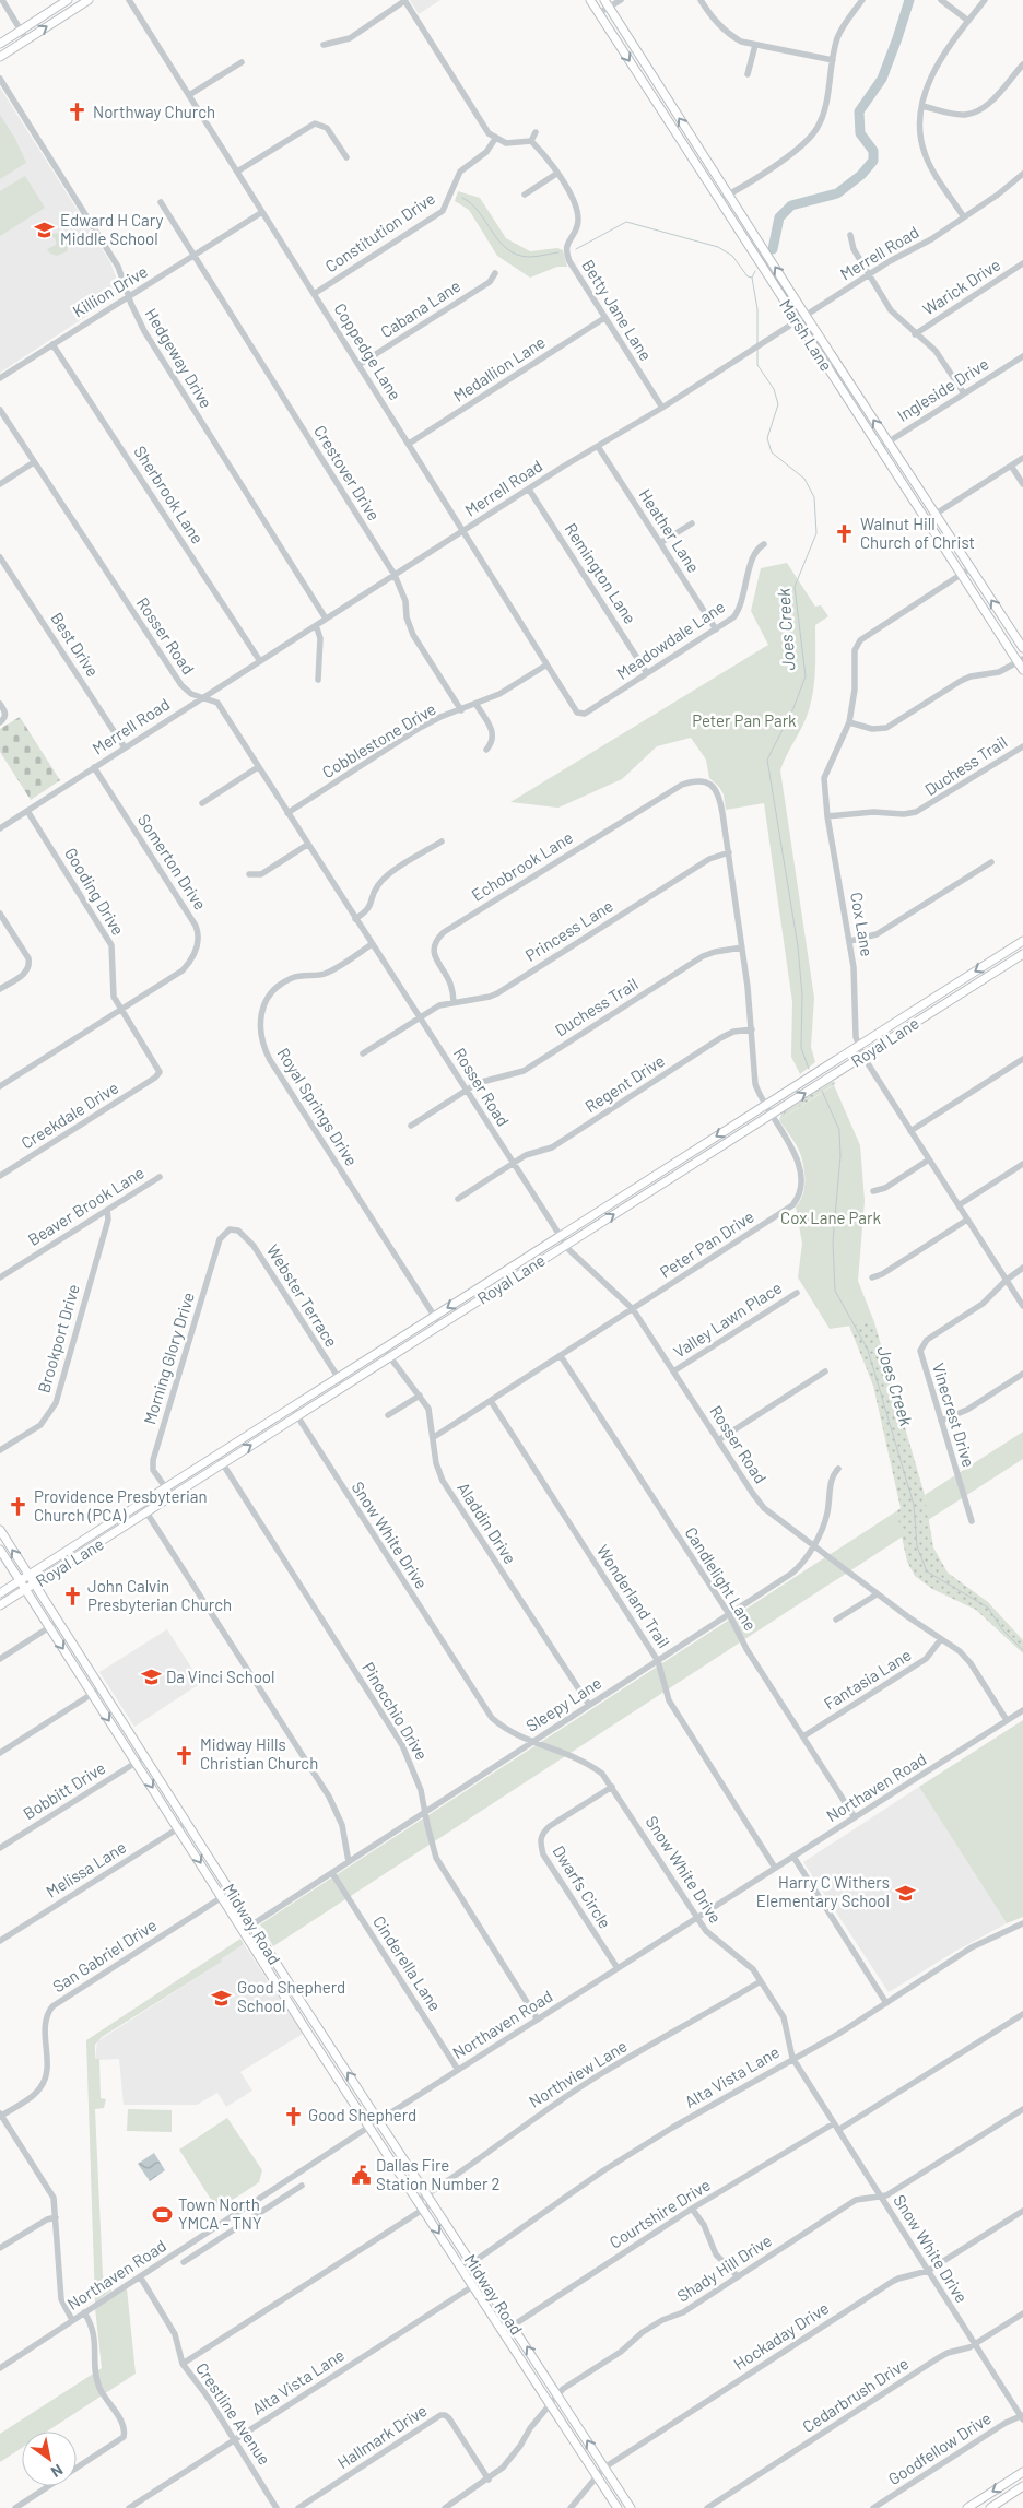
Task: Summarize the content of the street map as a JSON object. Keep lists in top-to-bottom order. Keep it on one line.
{"streets":{"main road":["Marsh Lane","Royal Lane","Midway Road"],"street":["Constitution Drive","Merrell Road","Warick Drive","Killion Drive","Cabana Lane","Betty Jane Lane","Coppedge Lane","Hedgeway Drive","Medallion Lane","Ingleside Drive","Crestover Drive","Sherbrook Lane","Heather Lane","Remington Lane","Rosser Road","Meadowdale Lane","Best Drive","Cobblestone Drive","Duchess Trail","Somerton Drive","Echobrook Lane","Gooding Drive","Cox Lane","Princess Lane","Regent Drive","Royal Springs Drive","Creekdale Drive","Beaver Brook Lane","Peter Pan Drive","Webster Terrace","Valley Lawn Place","Brookport Drive","Morning Glory Drive","Vinecrest Drive","Aladdin Drive","Snow White Drive","Candlelight Lane","Wonderland Trail","Fantasia Lane","Sleepy Lane","Pinocchio Drive","Northaven Road","Bobbitt Drive","Melissa Lane","Dwarfs Circle","San Gabriel Drive","Cinderella Lane","Northview Lane","Alta Vista Lane","Courtshire Drive","Shady Hill Drive","Hockaday Drive","Cedarbrush Drive","Crestline Avenue","Hallmark Drive","Goodfellow Drive"]},"crossings":[["Constitution Drive","Coppedge Lane"],["Merrell Road","Betty Jane Lane"],["Merrell Road","Marsh Lane"],["Merrell Road","Coppedge Lane"],["Merrell Road","Hedgeway Drive"],["Merrell Road","Crestover Drive"],["Merrell Road","Sherbrook Lane"],["Merrell Road","Heather Lane"],["Merrell Road","Remington Lane"],["Merrell Road","Rosser Road"],["Merrell Road","Best Drive"],["Merrell Road","Somerton Drive"],["Merrell Road","Gooding Drive"],["Killion Drive","Coppedge Lane"],["Killion Drive","Hedgeway Drive"],["Killion Drive","Crestover Drive"],["Killion Drive","Sherbrook Lane"],["Cabana Lane","Coppedge Lane"],["Betty Jane Lane","Medallion Lane"],["Marsh Lane","Ingleside Drive"],["Marsh Lane","Cox Lane"],["Coppedge Lane","Medallion Lane"],["Coppedge Lane","Meadowdale Lane"],["Coppedge Lane","Cobblestone Drive"],["Crestover Drive","Cobblestone Drive"],["Heather Lane","Meadowdale Lane"],["Remington Lane","Meadowdale Lane"],["Rosser Road","Cobblestone Drive"],["Rosser Road","Duchess Trail"],["Rosser Road","Princess Lane"],["Rosser Road","Royal Lane"],["Rosser Road","Regent Drive"],["Rosser Road","Royal Springs Drive"],["Rosser Road","Peter Pan Drive"],["Rosser Road","Valley Lawn Place"],["Rosser Road","Fantasia Lane"],["Rosser Road","Sleepy Lane"],["Rosser Road","Northaven Road"],["Duchess Trail","Cox Lane"],["Duchess Trail","Peter Pan Drive"],["Somerton Drive","Gooding Drive"],["Echobrook Lane","Princess Lane"],["Echobrook Lane","Peter Pan Drive"],["Gooding Drive","Creekdale Drive"],["Cox Lane","Royal Lane"],["Cox Lane","Vinecrest Drive"],["Princess Lane","Peter Pan Drive"],["Royal Lane","Royal Springs Drive"],["Royal Lane","Peter Pan Drive"],["Royal Lane","Webster Terrace"],["Royal Lane","Morning Glory Drive"],["Royal Lane","Aladdin Drive"],["Royal Lane","Snow White Drive"],["Royal Lane","Pinocchio Drive"],["Royal Lane","Midway Road"],["Regent Drive","Peter Pan Drive"],["Beaver Brook Lane","Brookport Drive"],["Peter Pan Drive","Aladdin Drive"],["Peter Pan Drive","Candlelight Lane"],["Peter Pan Drive","Wonderland Trail"],["Webster Terrace","Morning Glory Drive"],["Aladdin Drive","Sleepy Lane"],["Snow White Drive","Sleepy Lane"],["Snow White Drive","Northaven Road"],["Snow White Drive","Dwarfs Circle"],["Snow White Drive","Northview Lane"],["Snow White Drive","Alta Vista Lane"],["Snow White Drive","Courtshire Drive"],["Snow White Drive","Shady Hill Drive"],["Snow White Drive","Hockaday Drive"],["Snow White Drive","Cedarbrush Drive"],["Snow White Drive","Goodfellow Drive"],["Candlelight Lane","Fantasia Lane"],["Candlelight Lane","Sleepy Lane"],["Candlelight Lane","Northaven Road"],["Wonderland Trail","Sleepy Lane"],["Wonderland Trail","Northaven Road"],["Sleepy Lane","Pinocchio Drive"],["Sleepy Lane","Midway Road"],["Sleepy Lane","Cinderella Lane"],["Pinocchio Drive","Northaven Road"],["Northaven Road","Dwarfs Circle"],["Northaven Road","Midway Road"],["Northaven Road","Cinderella Lane"],["Northaven Road","Crestline Avenue"],["Bobbitt Drive","Midway Road"],["Melissa Lane","Midway Road"],["Midway Road","San Gabriel Drive"],["Midway Road","Northview Lane"],["Midway Road","Alta Vista Lane"],["Midway Road","Courtshire Drive"],["Midway Road","Shady Hill Drive"],["Midway Road","Hockaday Drive"],["Alta Vista Lane","Crestline Avenue"],["Shady Hill Drive","Hallmark Drive"]],"water":["Joes Creek"],"parks":["Peter Pan Park","Cox Lane Park"],"places":{"church":["Northway Church","Walnut Hill Church of Christ","Providence Presbyterian Church (PCA)","John Calvin Presbyterian Church","Midway Hills Christian Church","Good Shepherd"],"school or university":["Edward H Cary Middle School","Da Vinci School","Harry C Withers Elementary School","Good Shepherd School"],"public building":["Dallas Fire Station Number 2"],"sports":["Town North YMCA - TNY"]},"north":"bottom right"}
